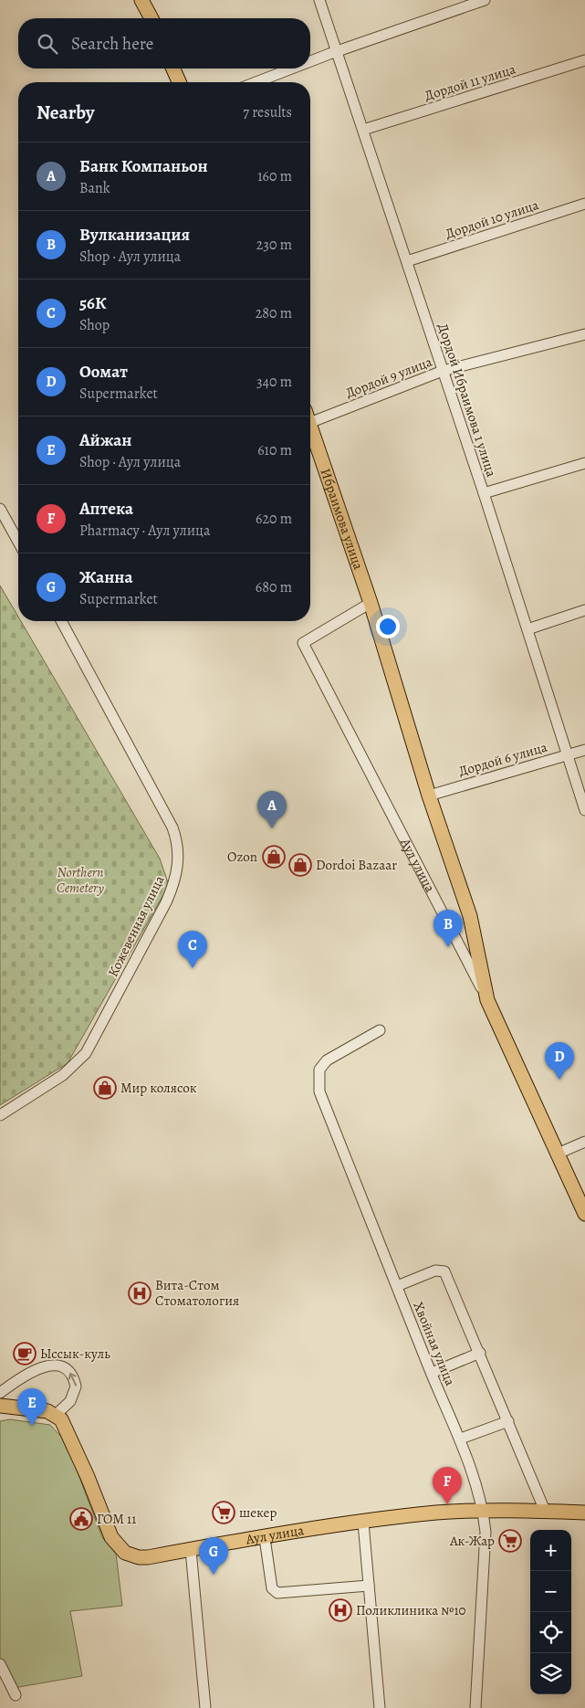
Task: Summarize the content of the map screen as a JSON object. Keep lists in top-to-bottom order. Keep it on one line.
{"streets":{"main road":["Ибраимова улица","Аул улица"],"street":["Дордой 11 улица","Дордой 10 улица","Дордой 9 улица","Дордой Ибраимова 1 улица","Дордой 6 улица","Кожевенная улица","Хвойная улица"]},"crossings":[["Дордой 11 улица","Дордой Ибраимова 1 улица"],["Дордой 10 улица","Дордой Ибраимова 1 улица"],["Дордой 9 улица","Дордой Ибраимова 1 улица"],["Дордой Ибраимова 1 улица","Дордой 6 улица"],["Ибраимова улица","Дордой 6 улица"],["Ибраимова улица","Аул улица"],["Аул улица","Хвойная улица"]],"parks":["Northern Cemetery"],"places":{"shop":["Ozon","Dordoi Bazaar","Мир колясок"],"hospital":["Вита-Стом Стоматология","Поликлиника №10"],"cafe":["Ыссык-куль"],"supermarket":["шекер","Ак-Жар"],"public building":["ГОМ 11"]},"page":{"search":"Search here","heading":["Nearby","7 results"],"list":[{"mark":"A","name":"Банк Компаньон","note":"Bank","value":"160 m"},{"mark":"B","name":"Вулканизация","note":"Shop · Аул улица","value":"230 m"},{"mark":"C","name":"56К","note":"Shop","value":"280 m"},{"mark":"D","name":"Оомат","note":"Supermarket","value":"340 m"},{"mark":"E","name":"Айжан","note":"Shop · Аул улица","value":"610 m"},{"mark":"F","name":"Аптека","note":"Pharmacy · Аул улица","value":"620 m"},{"mark":"G","name":"Жанна","note":"Supermarket","value":"680 m"}],"pins":["A","B","C","D","E","F","G"],"map_buttons":["+","−"]}}
